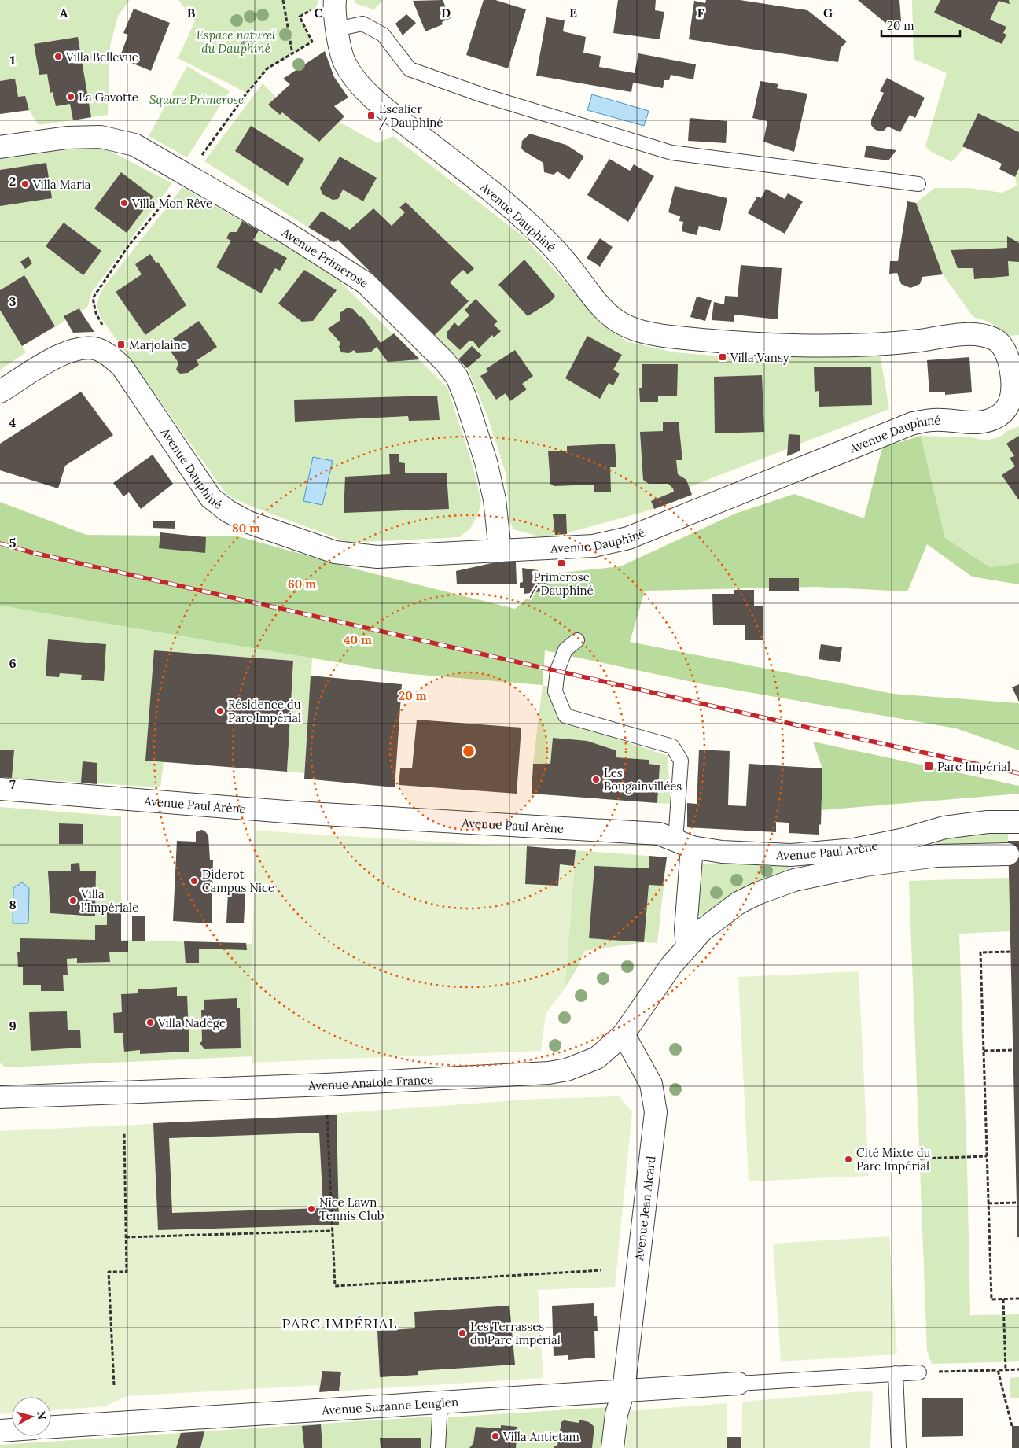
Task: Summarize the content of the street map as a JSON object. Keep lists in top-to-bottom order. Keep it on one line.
{"streets":{"street":["Avenue Dauphiné","Avenue Primerose","Avenue Paul Arène","Avenue Anatole France","Avenue Jean Aicard","Avenue Suzanne Lenglen"]},"crossings":[["Avenue Dauphiné","Avenue Primerose"],["Avenue Paul Arène","Avenue Anatole France"],["Avenue Anatole France","Avenue Jean Aicard"],["Avenue Jean Aicard","Avenue Suzanne Lenglen"]],"districts":["PARC IMPÉRIAL"],"parks":["Espace naturel du Dauphiné","Square Primerose"],"places":{"other":["Villa Bellevue","La Gavotte","Villa Maria","Villa Mon Rêve","Résidence du Parc Impérial","Les Bougainvillées","Diderot Campus Nice","Villa l'Impériale","Villa Nadège","Cité Mixte du Parc Impérial","Nice Lawn Tennis Club","Les Terrasses du Parc Impérial","Villa Antietam"],"transit":["Escalier / Dauphiné","Marjolaine","Villa Vansy","Primerose / Dauphiné","Parc Impérial"]},"scale_bar":"20 m","north":"right","grid":{"columns":["A","B","C","D","E","F","G"],"rows":["1","2","3","4","5","6","7","8","9"]},"rings":["80 m","60 m","40 m","20 m"]}
